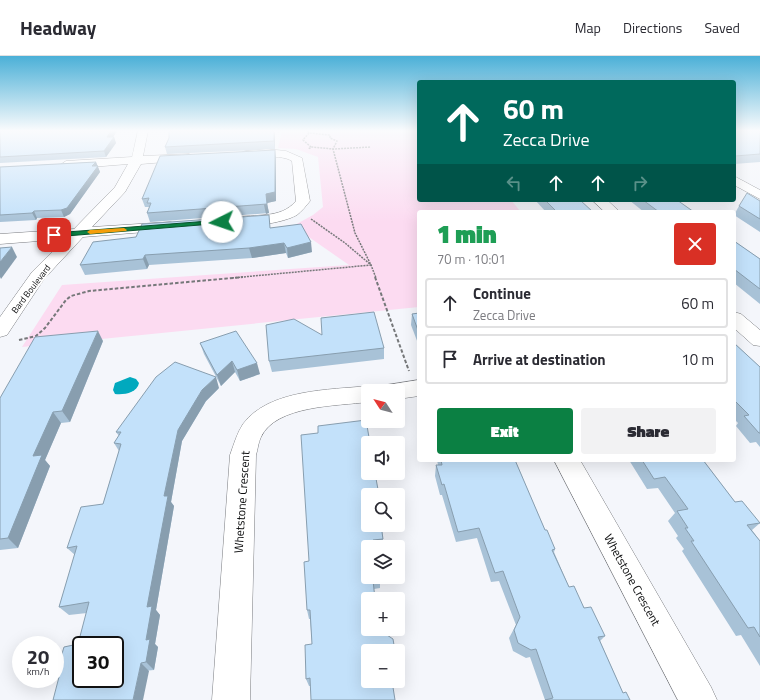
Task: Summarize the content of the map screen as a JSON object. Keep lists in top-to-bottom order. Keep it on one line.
{"streets":{"street":["Bard Boulevard","Whetstone Crescent"]},"north":"top left","page":{"header":"Headway","nav":["Map","Directions","Saved"],"turn":["60 m","Zecca Drive"],"heading":["1 min","70 m · 10:01"],"list":[{"name":"Continue","note":"Zecca Drive","value":"60 m"},{"name":"Arrive at destination","value":"10 m"}],"map_buttons":["+","−"],"buttons":["Exit","Share"],"speed":"20 km/h","limit":"30"}}
